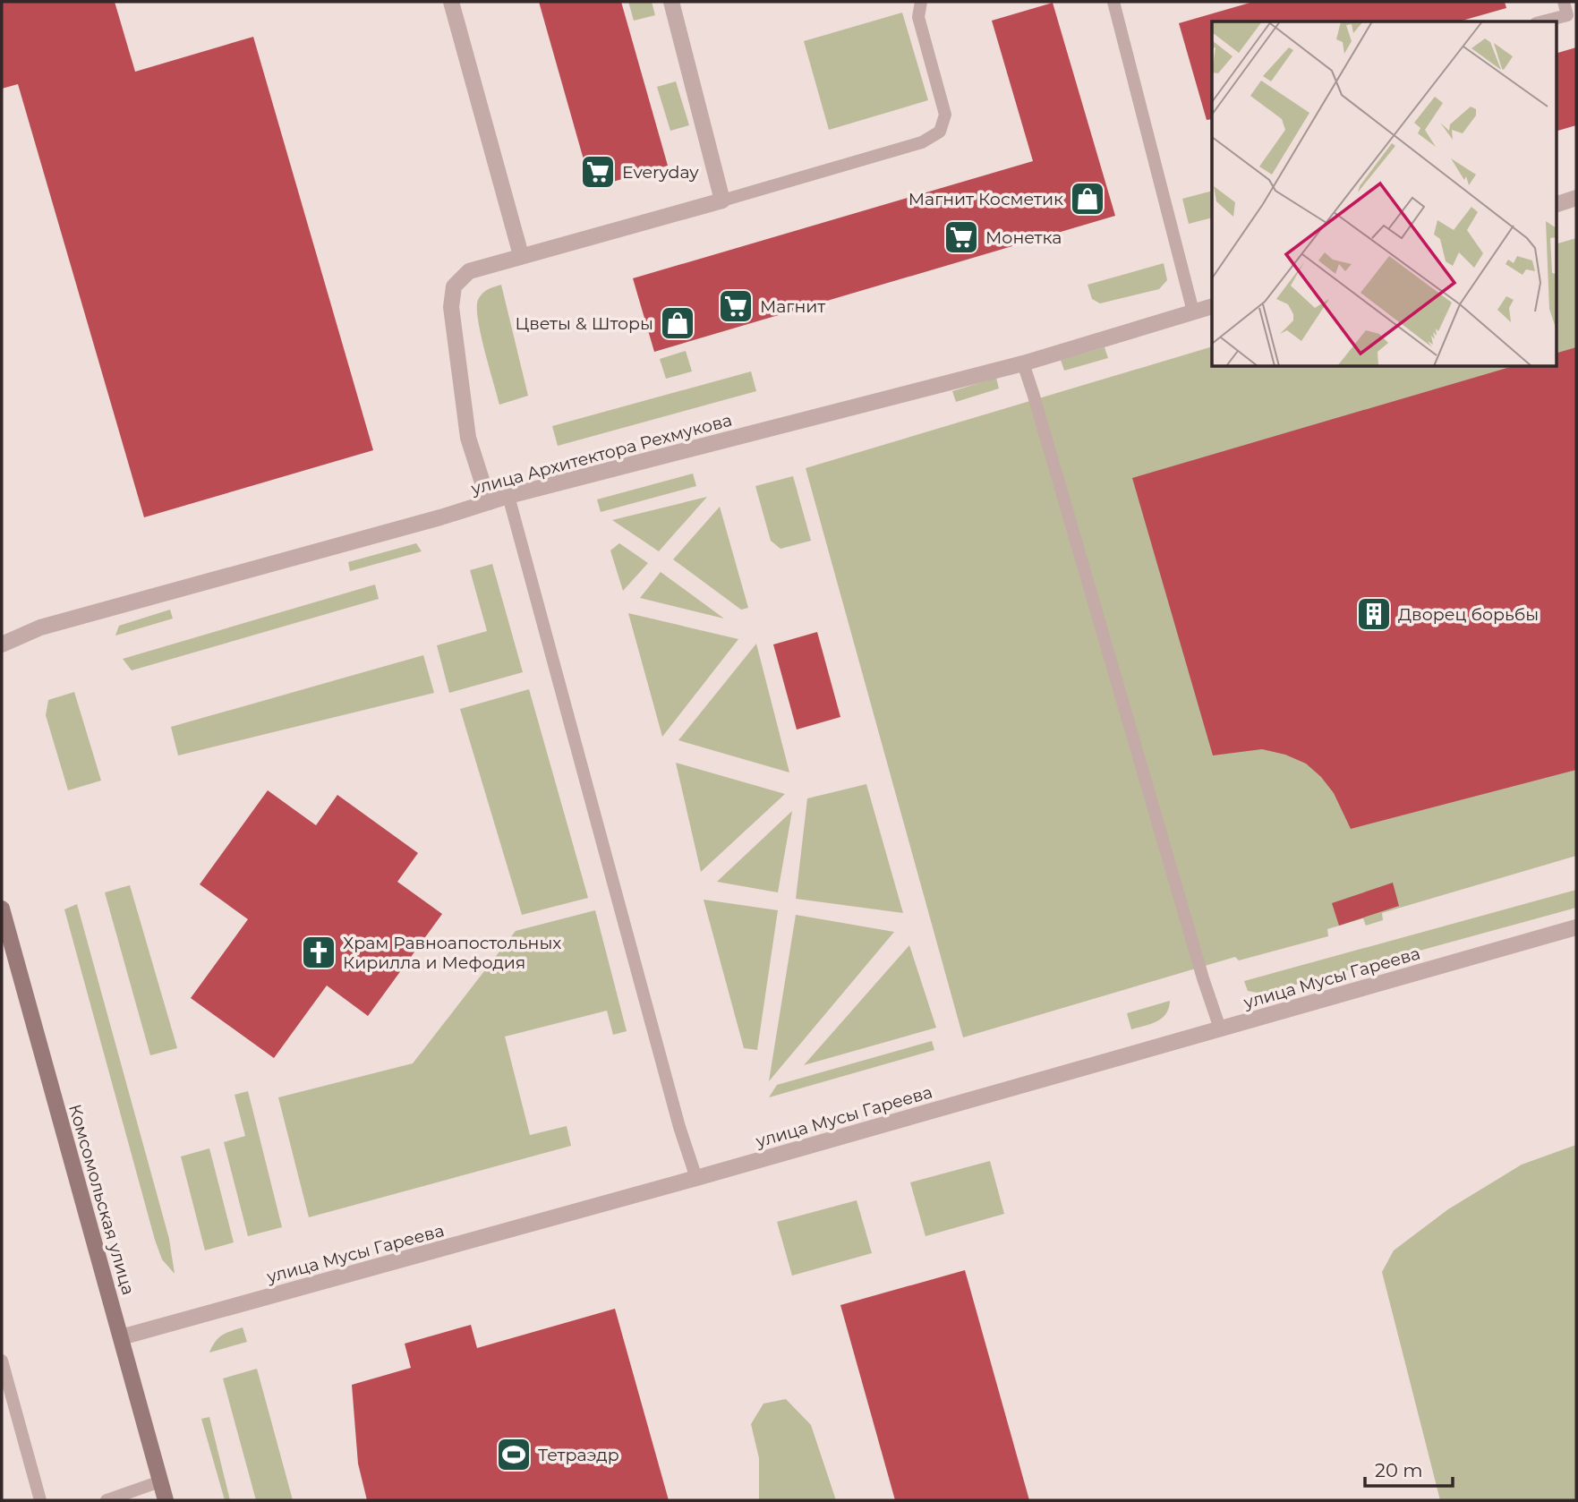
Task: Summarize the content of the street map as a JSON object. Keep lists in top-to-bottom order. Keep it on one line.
{"streets":{"main road":["Комсомольская улица"],"street":["улица Архитектора Рехмукова","улица Мусы Гареева"]},"crossings":[["улица Мусы Гареева","Комсомольская улица"]],"places":{"supermarket":["Everyday","Монетка","Магнит"],"shop":["Магнит Косметик","Цветы & Шторы"],"building":["Дворец борьбы"],"church":["Храм Равноапостольных Кирилла и Мефодия"],"sports":["Тетраэдр"]},"scale_bar":"20 m"}
